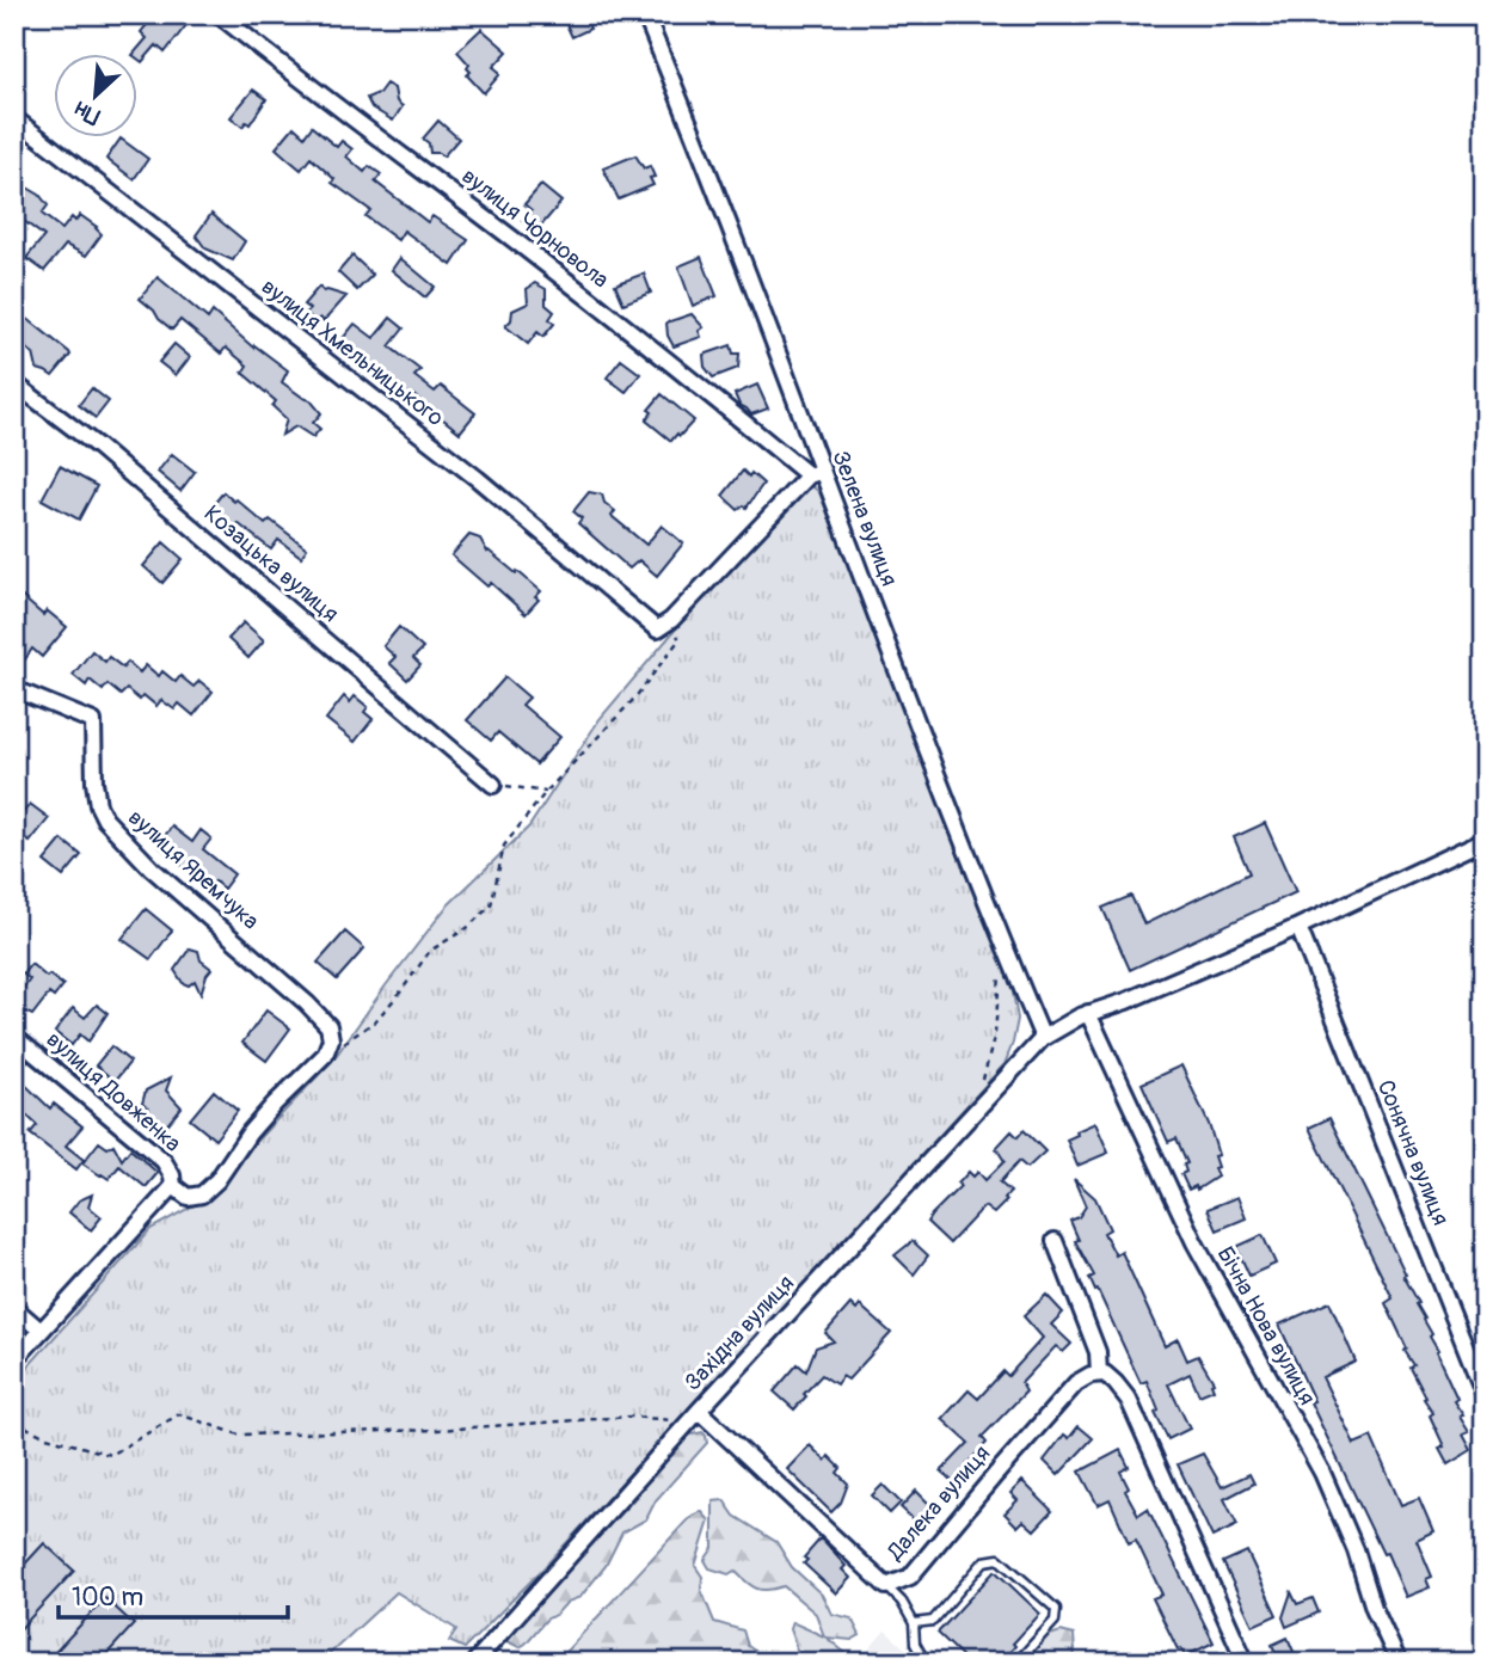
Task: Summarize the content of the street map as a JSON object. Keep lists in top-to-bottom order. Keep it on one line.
{"streets":{"street":["вулиця Чорновола","вулиця Хмельницького","Зелена вулиця","Козацька вулиця","вулиця Яремчука","вулиця Довженка","Сонячна вулиця","Бічна Нова вулиця","Західна вулиця","Далека вулиця"]},"crossings":[["вулиця Чорновола","Зелена вулиця"],["Зелена вулиця","Західна вулиця"],["Сонячна вулиця","Західна вулиця"],["Бічна Нова вулиця","Західна вулиця"],["Західна вулиця","Далека вулиця"]],"scale_bar":"100 m","north":"bottom left"}
